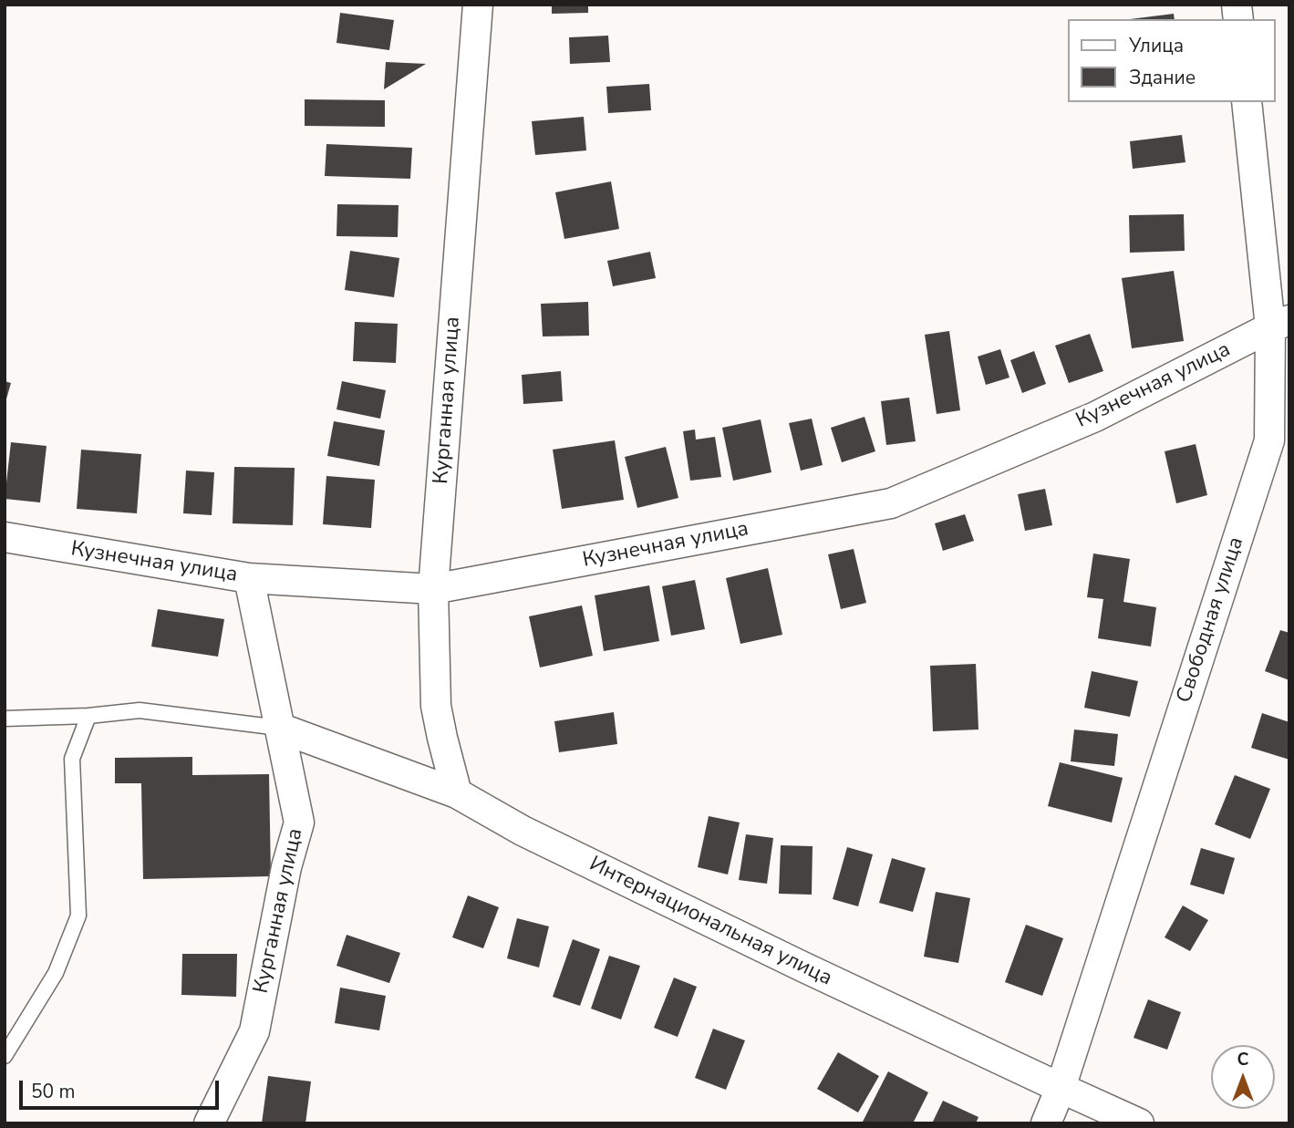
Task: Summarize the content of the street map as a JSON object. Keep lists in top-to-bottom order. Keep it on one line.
{"streets":{"street":["Кузнечная улица","Курганная улица","Свободная улица","Интернациональная улица"]},"crossings":[["Кузнечная улица","Курганная улица"],["Кузнечная улица","Свободная улица"],["Курганная улица","Интернациональная улица"],["Свободная улица","Интернациональная улица"]],"legend":["Улица","Здание"],"scale_bar":"50 m","north":"top"}
